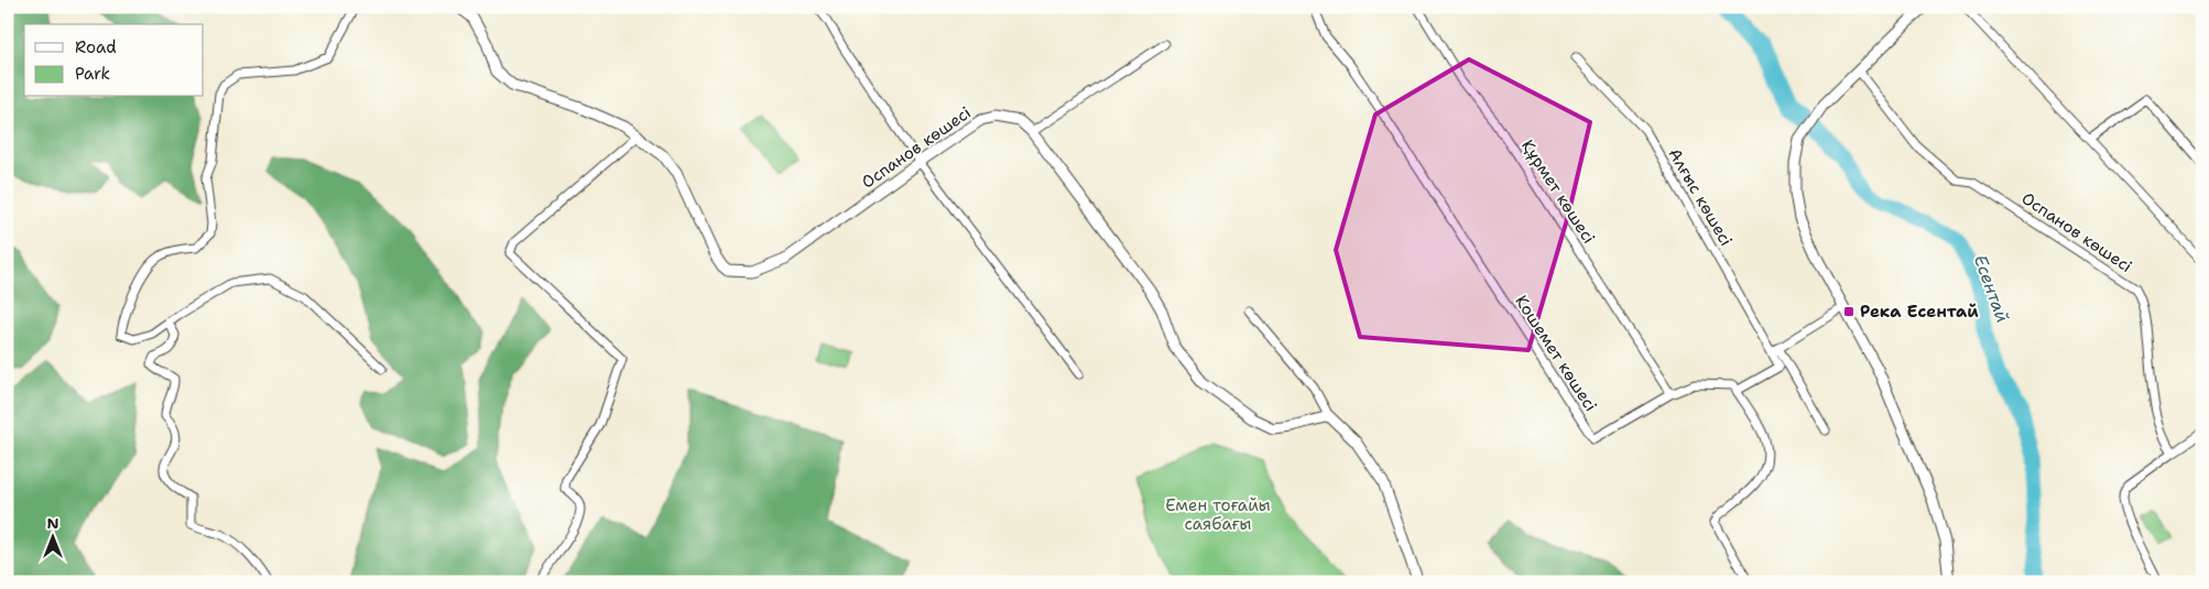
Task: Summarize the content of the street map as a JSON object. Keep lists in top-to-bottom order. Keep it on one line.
{"streets":{"street":["Оспанов көшесі","Құрмет көшесі","Алғыс көшесі","Кошемет көшесі"]},"crossings":[["Құрмет көшесі","Кошемет көшесі"],["Алғыс көшесі","Кошемет көшесі"]],"water":["Есентай"],"parks":["Емен тоғайы саябағы"],"places":{"transit":["Река Есентай"]},"legend":["Road","Park"],"north":"top"}
